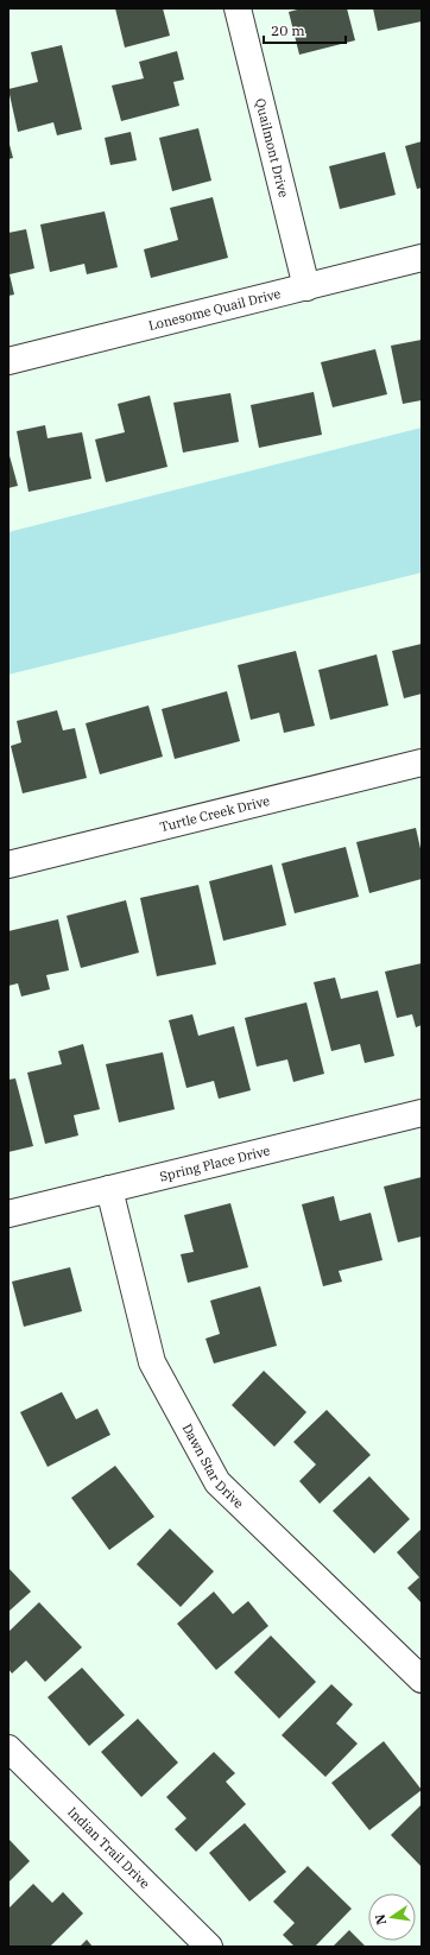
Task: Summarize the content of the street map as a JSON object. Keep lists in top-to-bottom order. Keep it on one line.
{"streets":{"street":["Quailmont Drive","Lonesome Quail Drive","Turtle Creek Drive","Spring Place Drive","Dawn Star Drive","Indian Trail Drive"]},"crossings":[["Quailmont Drive","Lonesome Quail Drive"],["Spring Place Drive","Dawn Star Drive"]],"scale_bar":"20 m","north":"left"}
